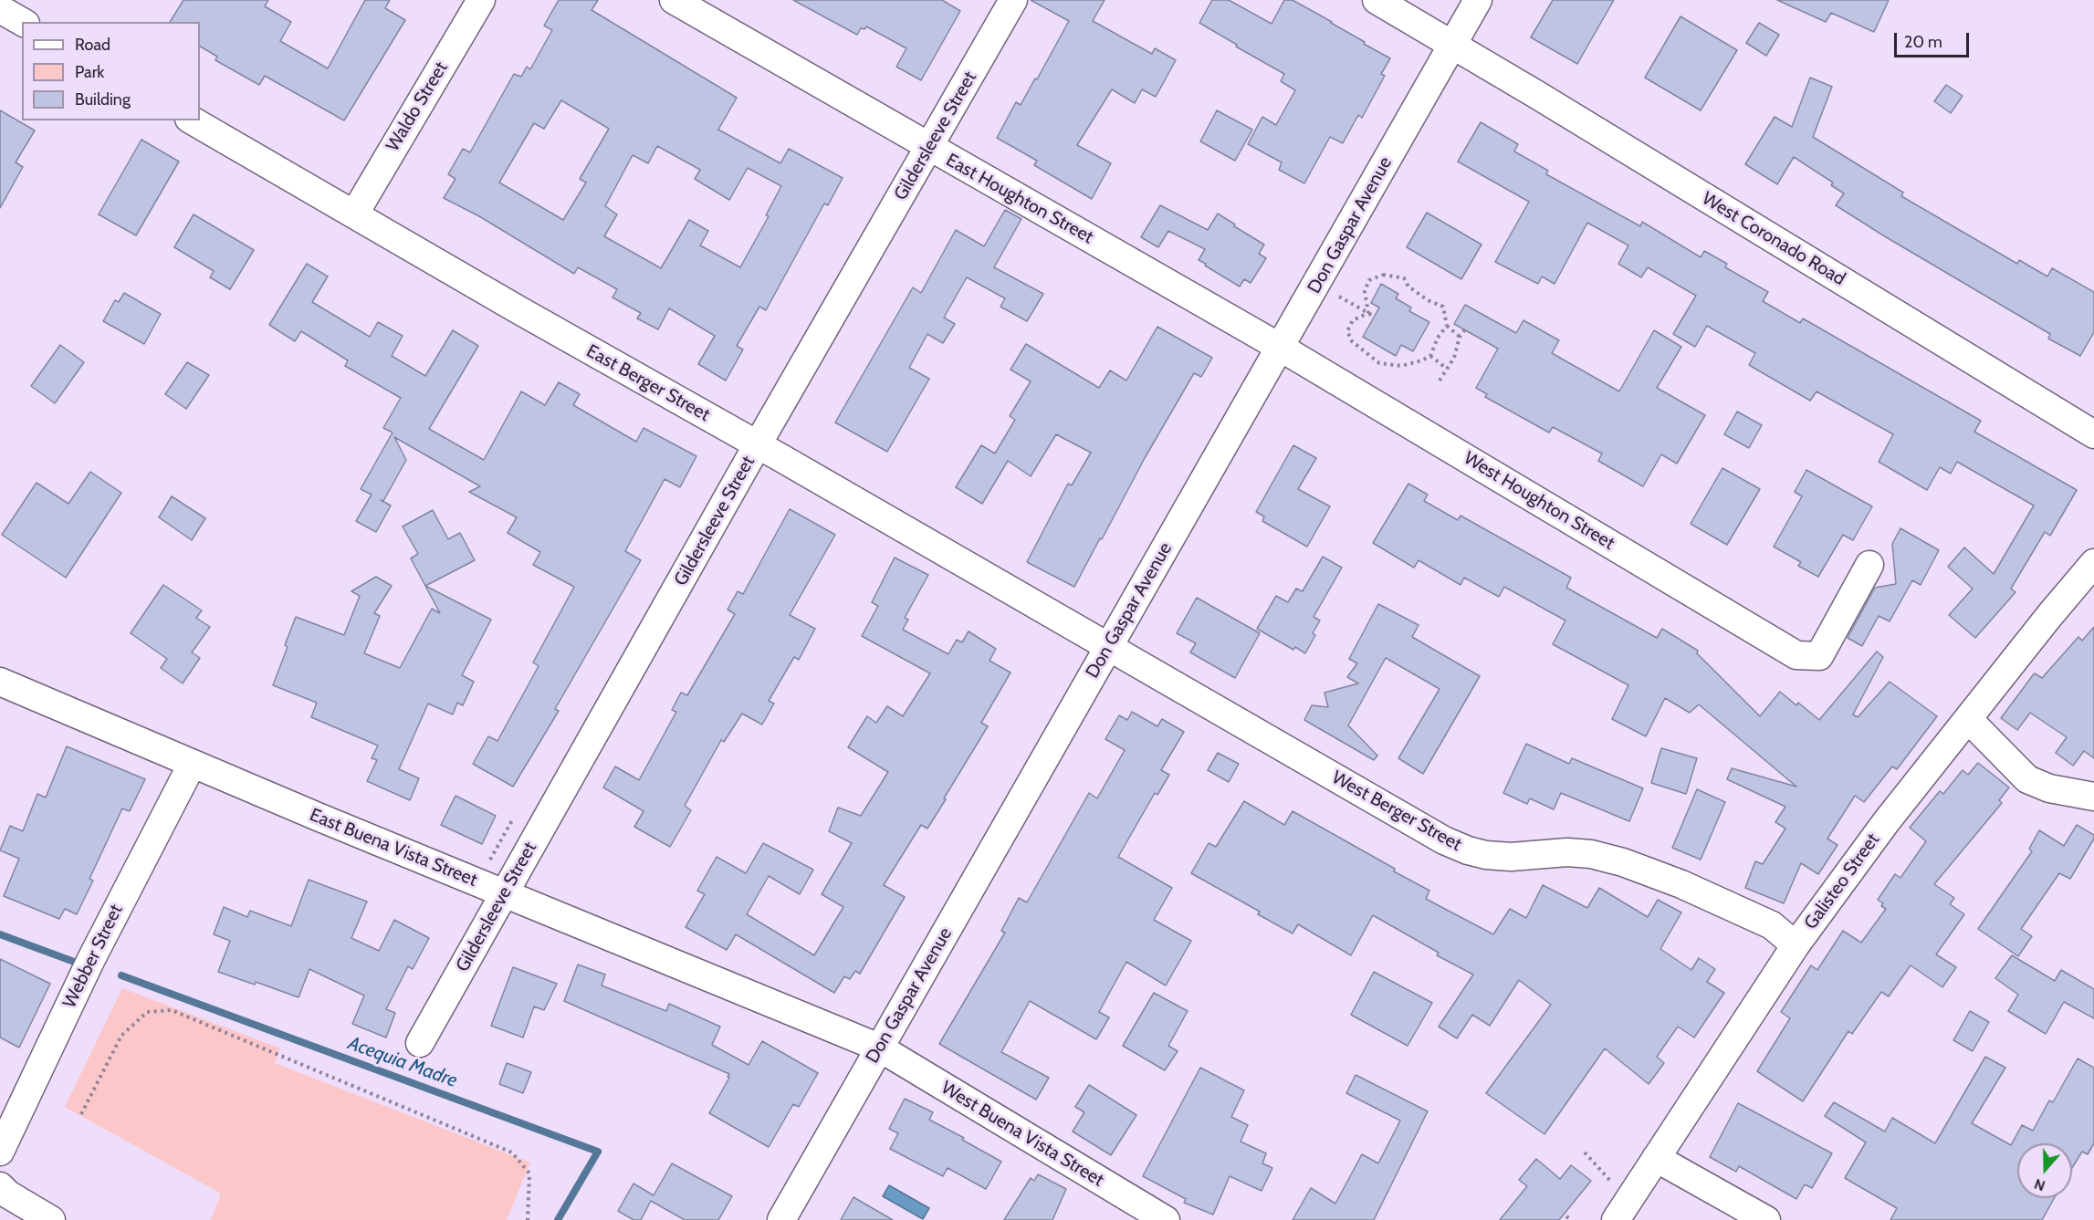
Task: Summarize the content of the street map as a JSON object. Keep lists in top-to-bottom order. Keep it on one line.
{"streets":{"street":["Waldo Street","Gildersleeve Street","East Houghton Street","Don Gaspar Avenue","West Coronado Road","East Berger Street","West Houghton Street","West Berger Street","East Buena Vista Street","Galisteo Street","Webber Street","West Buena Vista Street"]},"crossings":[["Waldo Street","East Berger Street"],["Gildersleeve Street","East Houghton Street"],["Gildersleeve Street","East Berger Street"],["Gildersleeve Street","East Buena Vista Street"],["East Houghton Street","Don Gaspar Avenue"],["East Houghton Street","West Houghton Street"],["Don Gaspar Avenue","West Coronado Road"],["Don Gaspar Avenue","East Berger Street"],["Don Gaspar Avenue","West Houghton Street"],["Don Gaspar Avenue","West Berger Street"],["Don Gaspar Avenue","East Buena Vista Street"],["Don Gaspar Avenue","West Buena Vista Street"],["East Berger Street","West Berger Street"],["West Berger Street","Galisteo Street"],["East Buena Vista Street","Webber Street"],["East Buena Vista Street","West Buena Vista Street"]],"water":["Acequia Madre"],"legend":["Road","Park","Building"],"scale_bar":"20 m","north":"bottom"}
